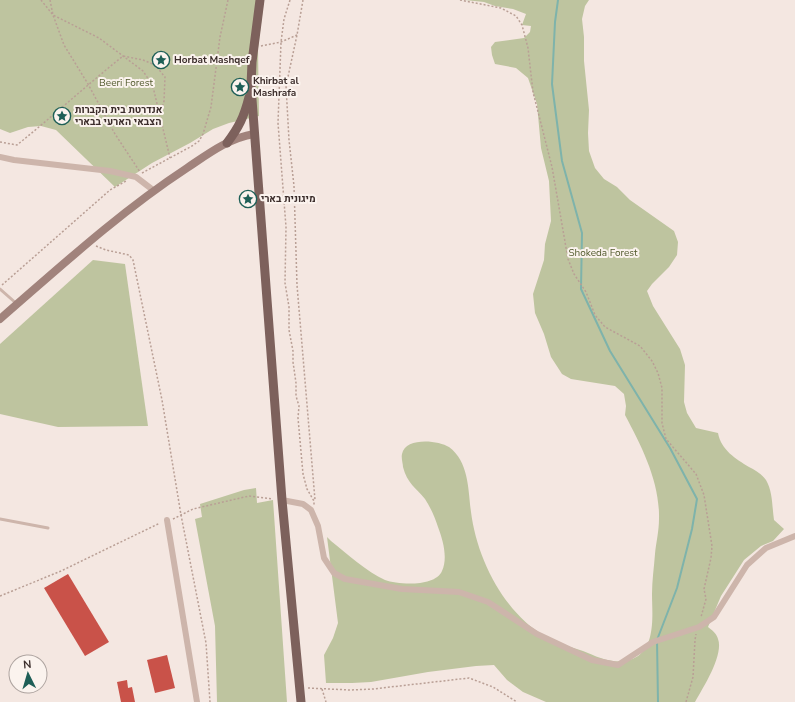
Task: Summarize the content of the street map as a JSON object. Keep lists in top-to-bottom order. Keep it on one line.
{"parks":["Beeri Forest","Shokeda Forest"],"places":{"place":["Horbat Mashqef","Khirbat al Mashrafa","אנדרטת בית הקברות הצבאי הארעי בבארי","מיגונית בארי"]},"north":"top"}
